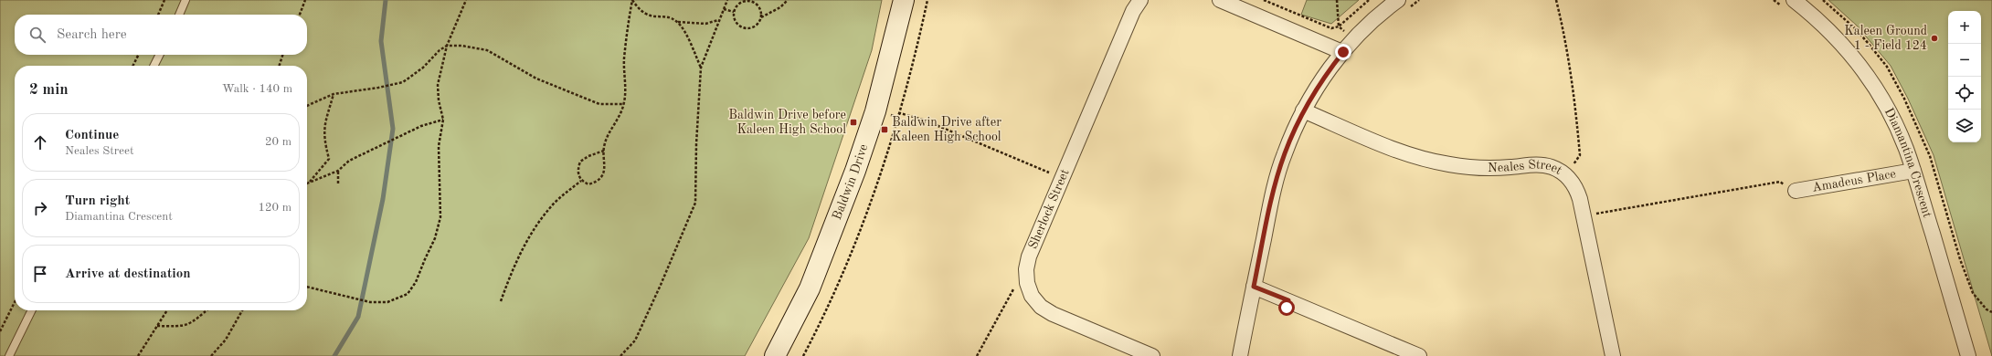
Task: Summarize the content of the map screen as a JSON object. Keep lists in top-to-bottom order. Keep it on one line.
{"streets":{"main road":["Baldwin Drive"],"street":["Diamantina Crescent","Neales Street","Amadeus Place","Sherlock Street"]},"crossings":[["Diamantina Crescent","Amadeus Place"]],"places":{"other":["Kaleen Ground 1 - Field 124"],"transit":["Baldwin Drive before Kaleen High School","Baldwin Drive after Kaleen High School"]},"page":{"map_buttons":["+","−"],"search":"Search here","heading":["2 min","Walk · 140 m"],"list":[["Continue","Neales Street","20 m"],["Turn right","Diamantina Crescent","120 m"],"Arrive at destination"]}}
